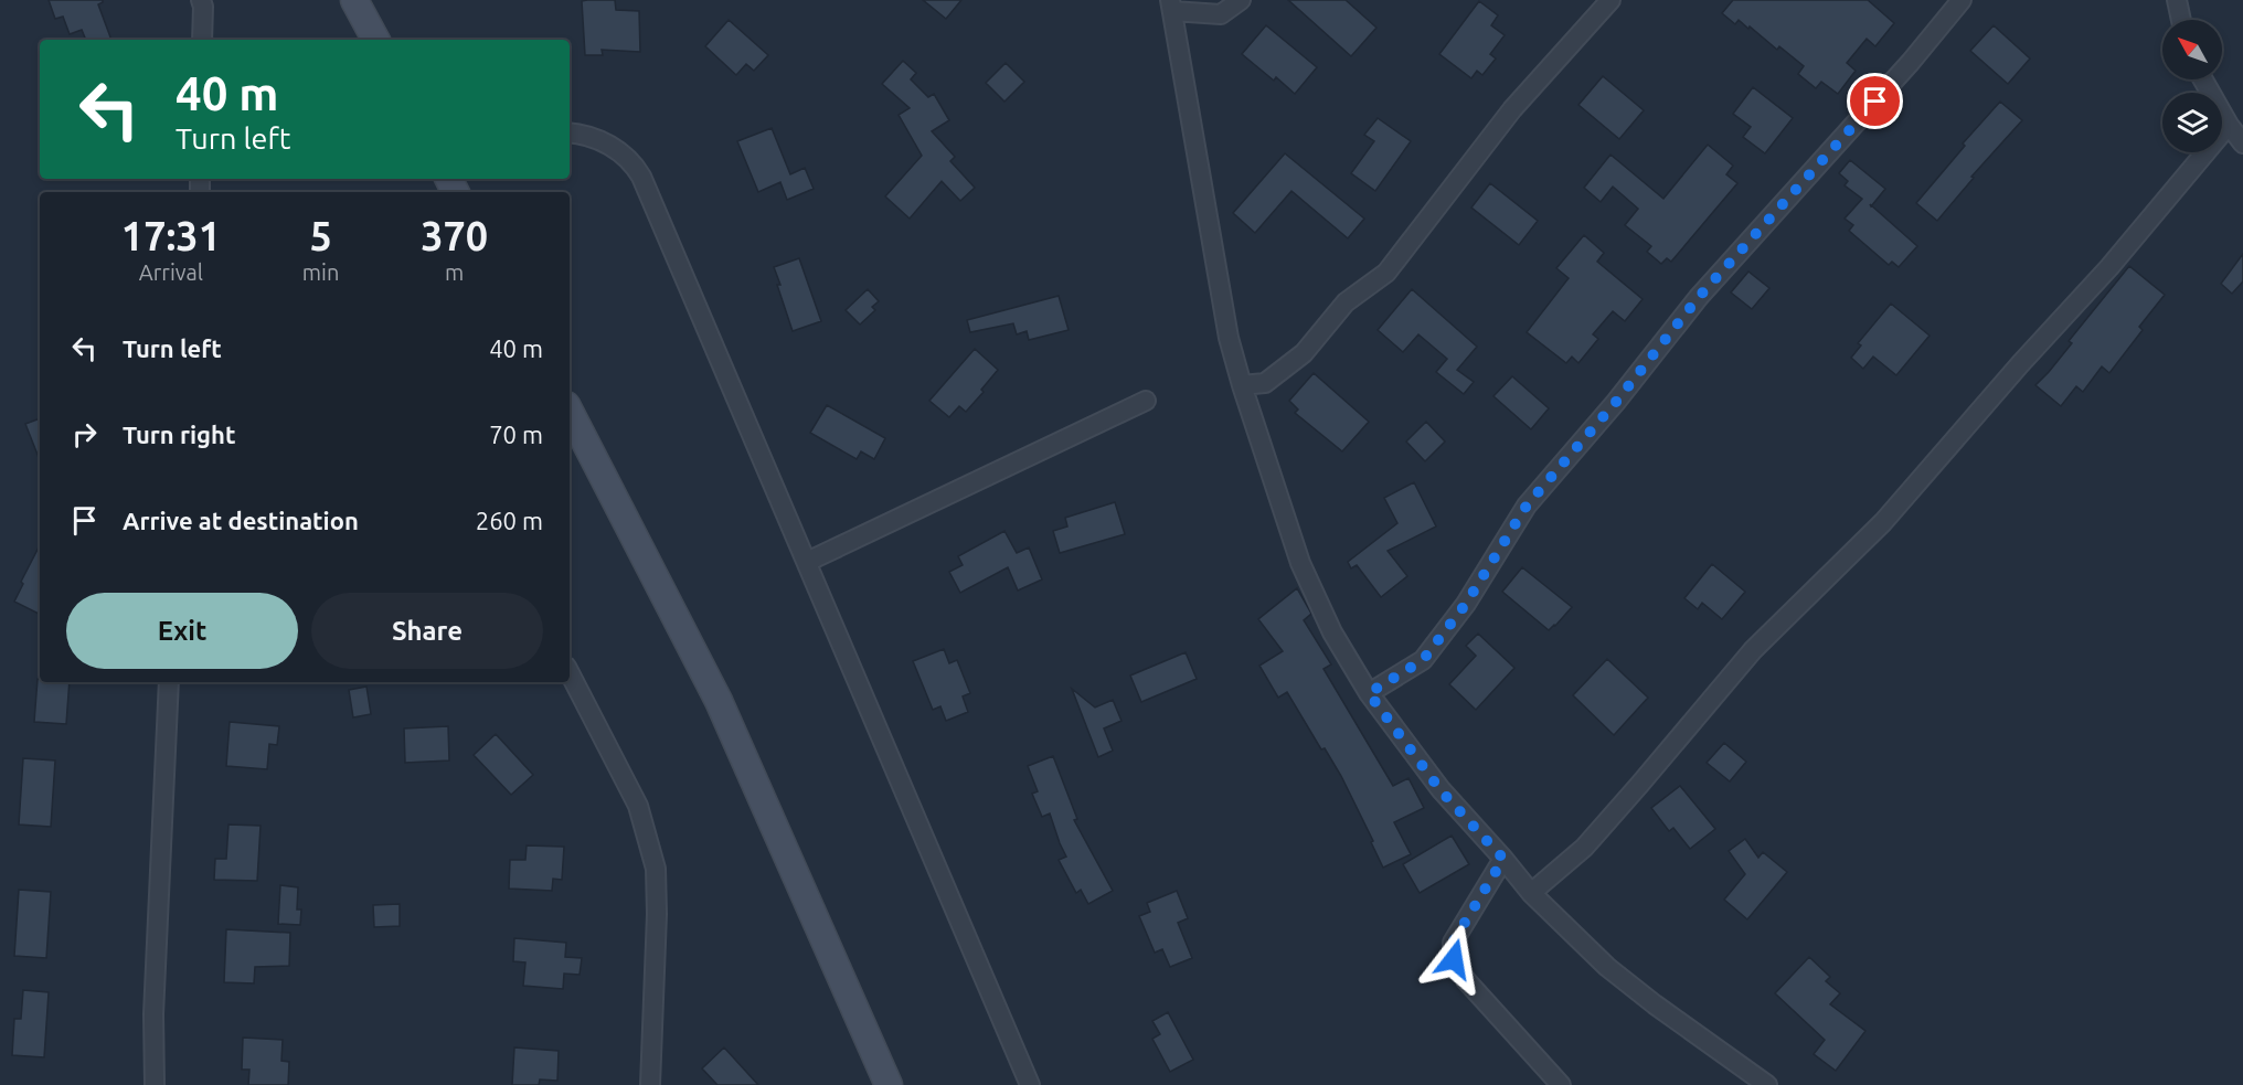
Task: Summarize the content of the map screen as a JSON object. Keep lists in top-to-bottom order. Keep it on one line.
{"north":"top left","page":{"turn":["40 m","Turn left"],"eta":["17:31","Arrival","5","min","370","m"],"list":[{"name":"Turn left","value":"40 m"},{"name":"Turn right","value":"70 m"},{"name":"Arrive at destination","value":"260 m"}],"buttons":["Exit","Share"]}}
